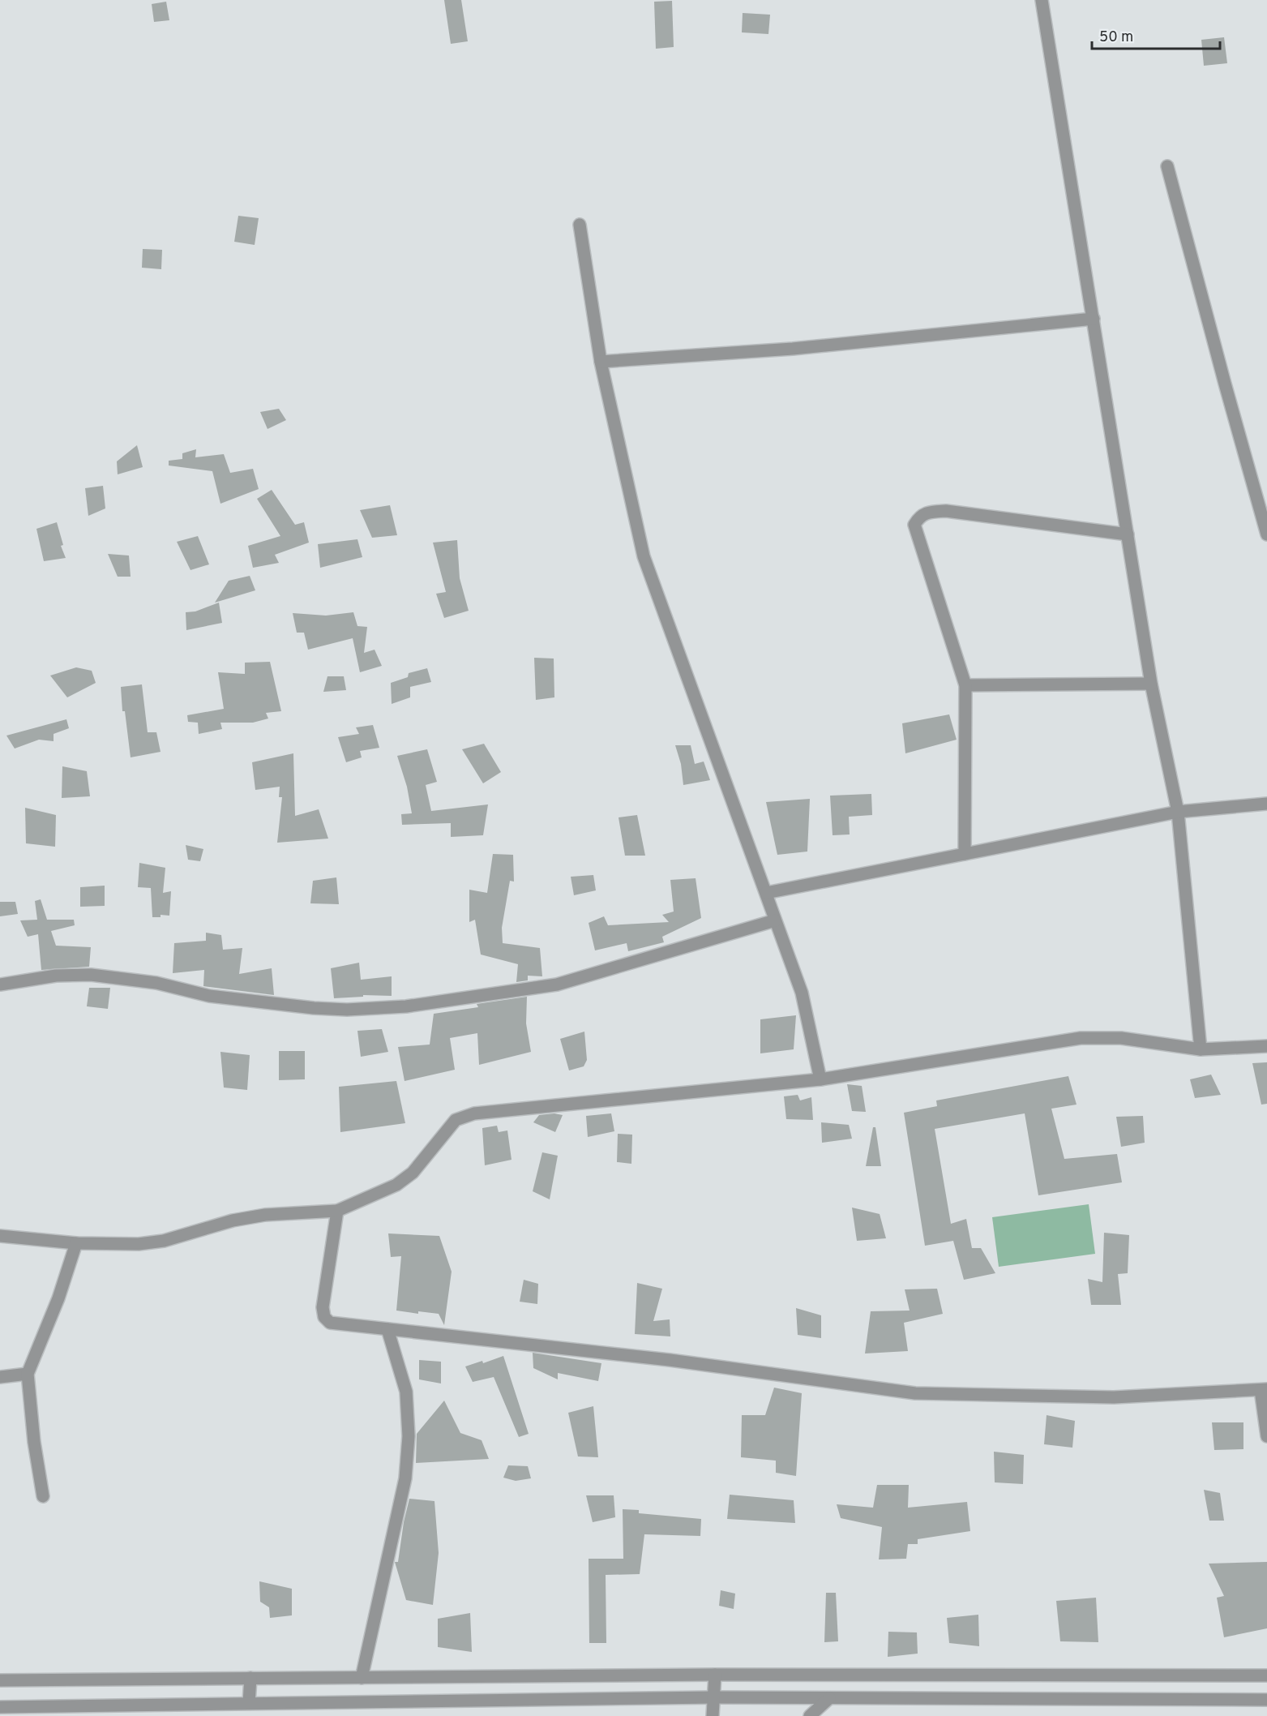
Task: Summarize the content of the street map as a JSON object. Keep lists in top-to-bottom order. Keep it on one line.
{"scale_bar":"50 m"}
